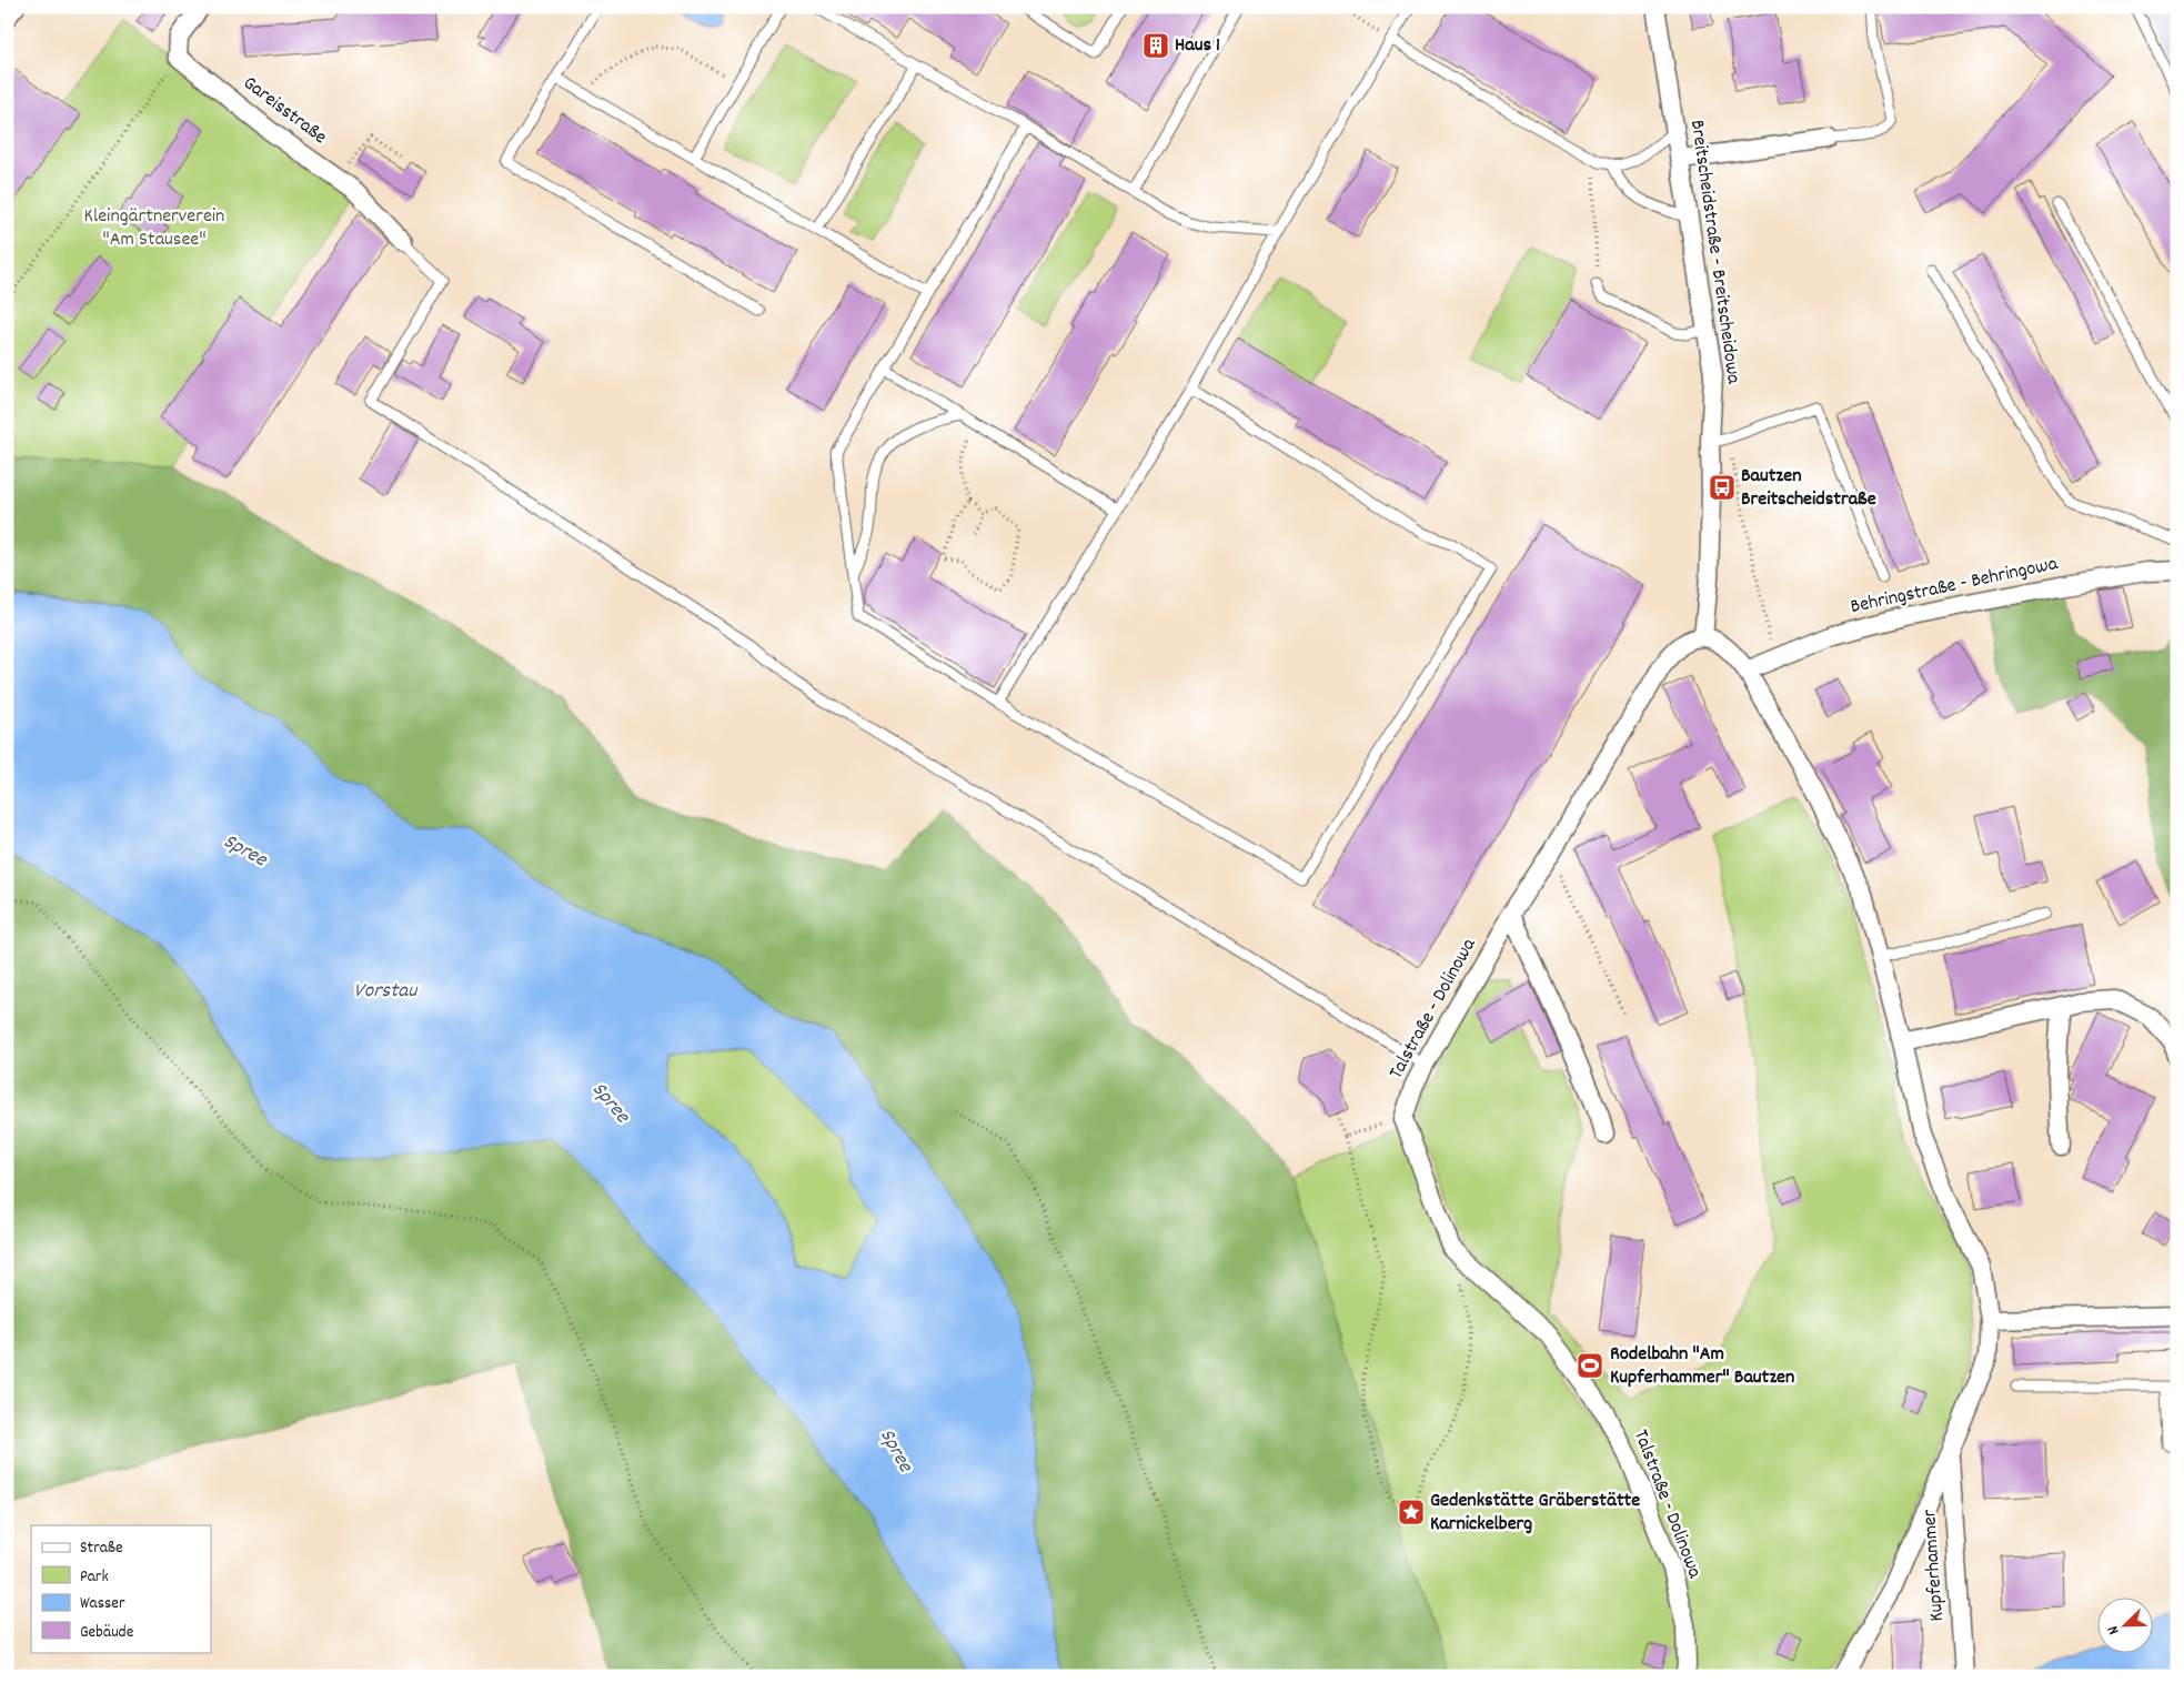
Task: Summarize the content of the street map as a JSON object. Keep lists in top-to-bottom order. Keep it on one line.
{"streets":{"street":["Gareisstraße","Breitscheidstraße - Breitscheidowa","Behringstraße - Behringowa","Talstraße - Dolinowa","Kupferhammer"]},"crossings":[["Breitscheidstraße - Breitscheidowa","Talstraße - Dolinowa"]],"water":["Spree","Vorstau"],"parks":["Kleingärtnerverein \"Am Stausee\""],"places":{"building":["Haus 1"],"bus stop":["Bautzen Breitscheidstraße"],"sports":["Rodelbahn \"Am Kupferhammer\" Bautzen"],"place":["Gedenkstätte Gräberstätte Karnickelberg"]},"legend":["Straße","Park","Wasser","Gebäude"],"north":"bottom left"}
